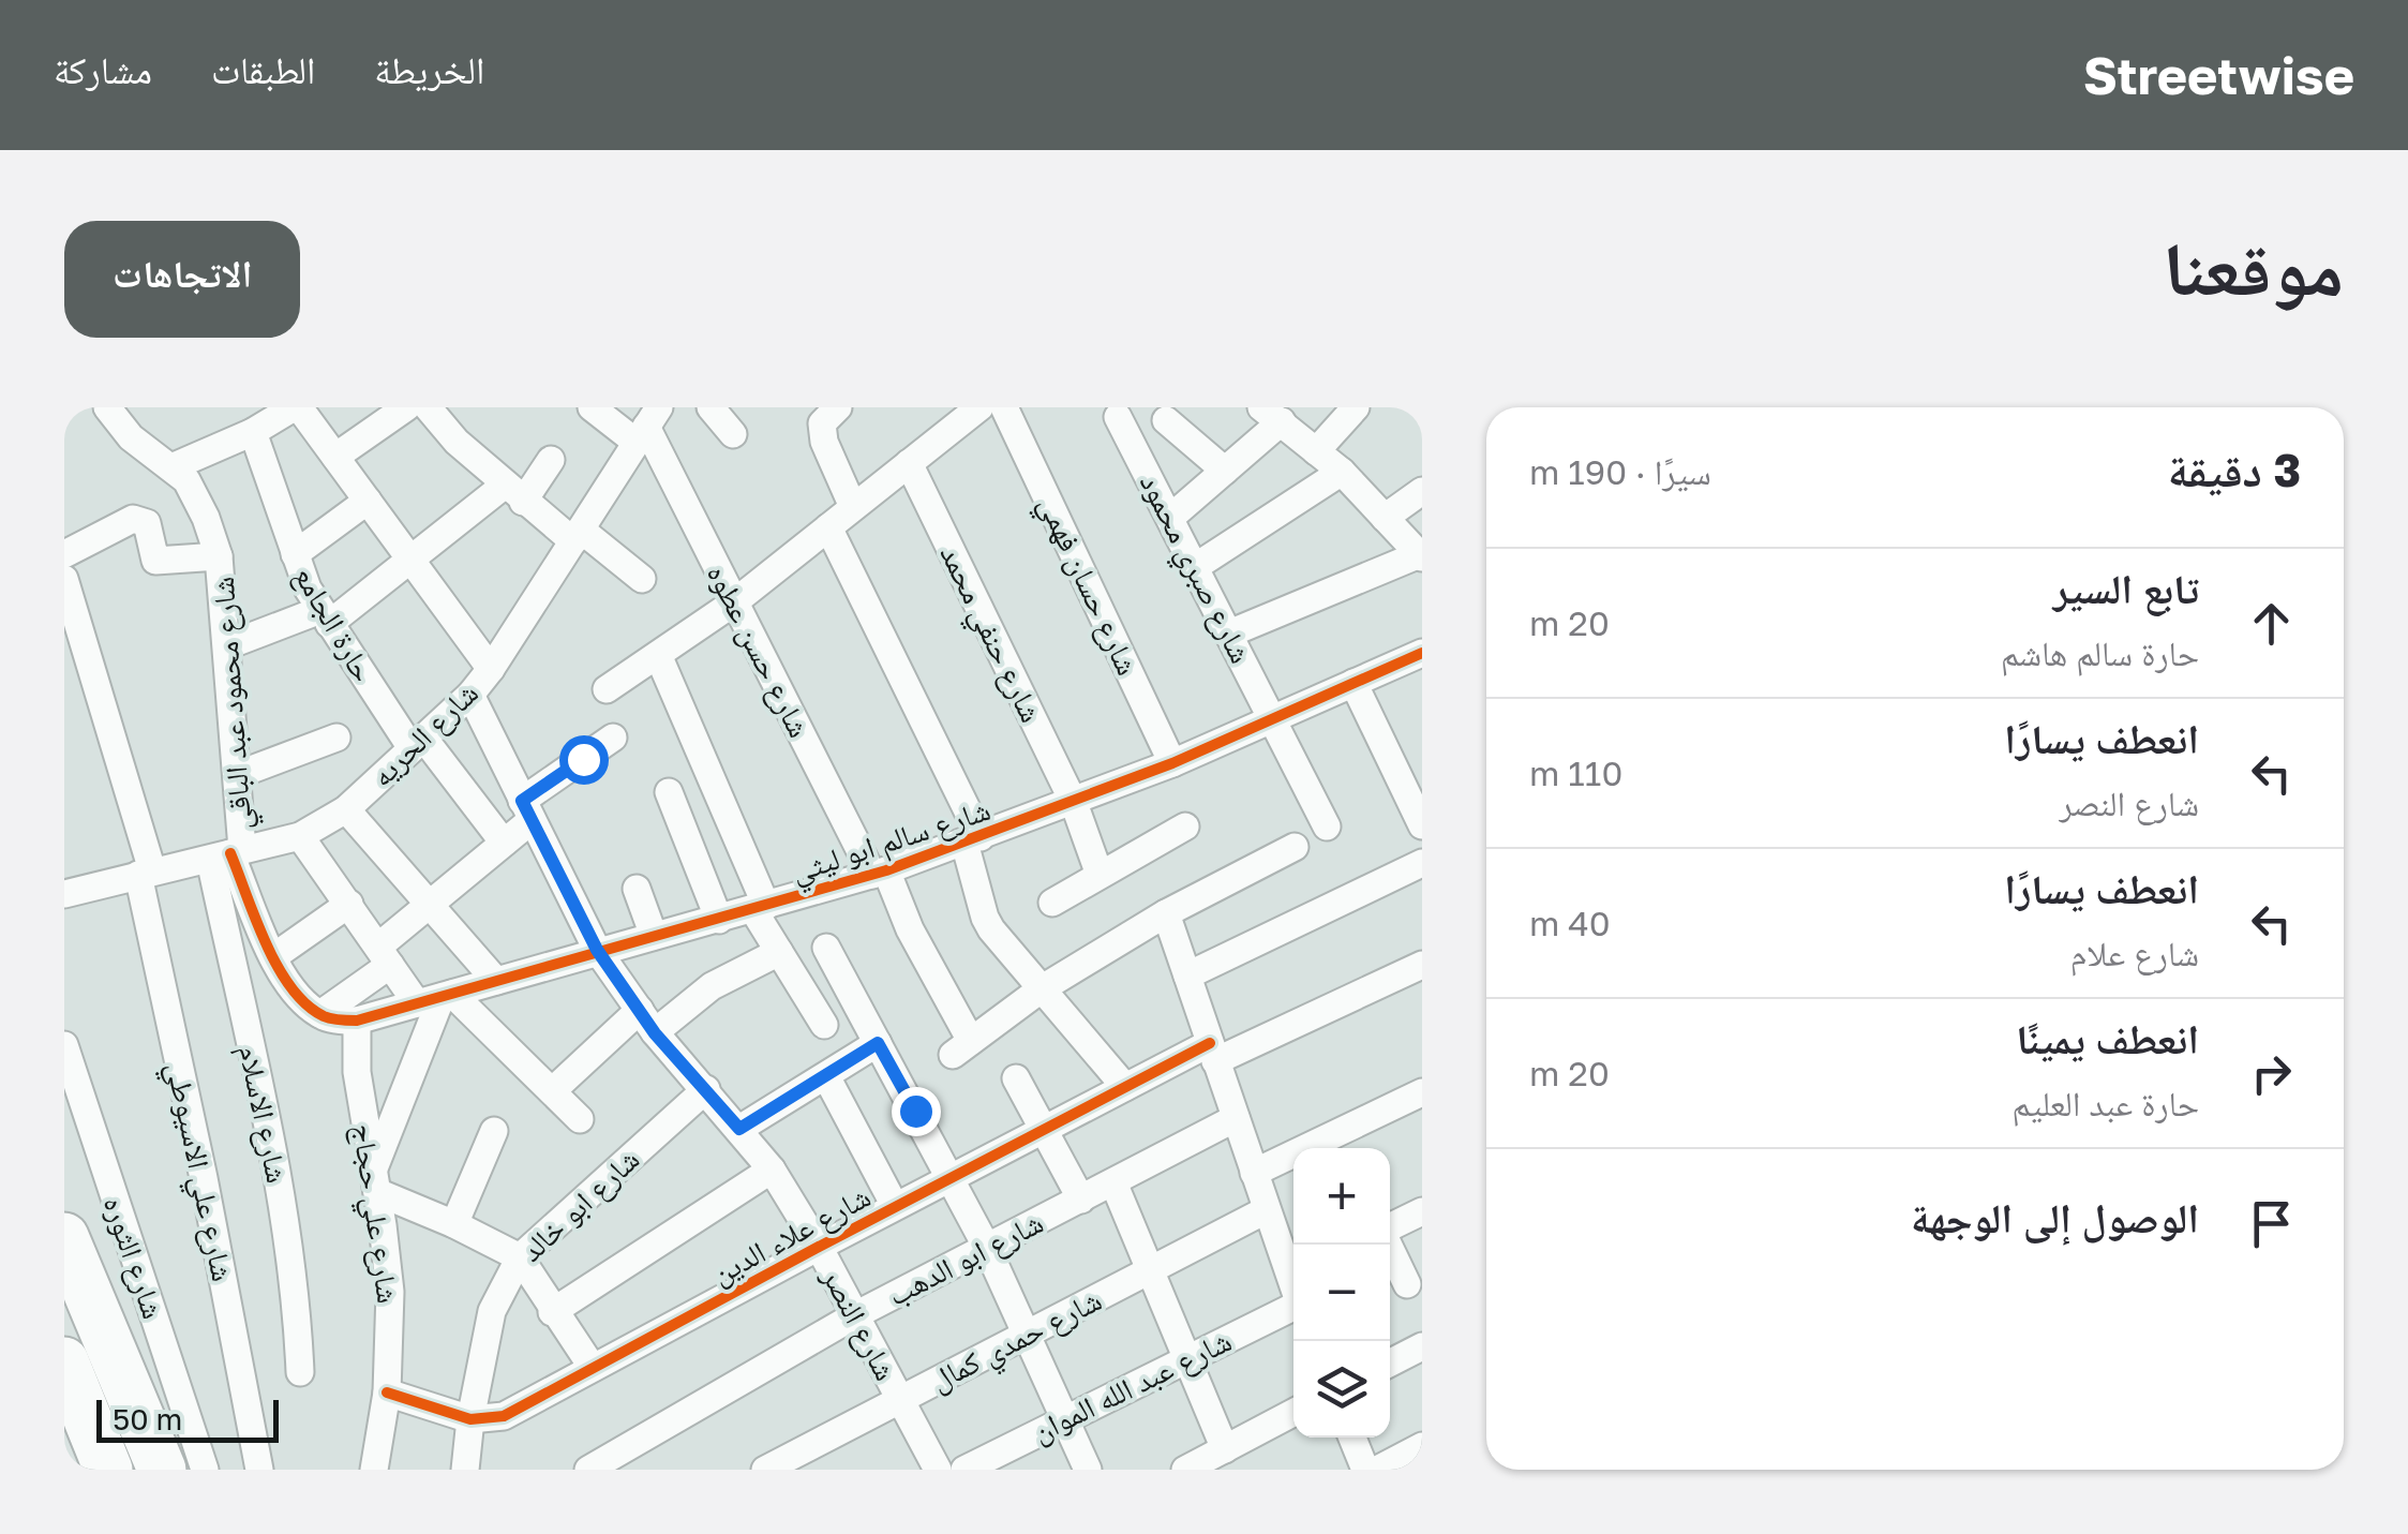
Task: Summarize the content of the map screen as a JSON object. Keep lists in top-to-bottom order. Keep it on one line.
{"streets":{"street":["شارع صبري محمود","شارع حسان فهمي","حارة الجامع","شارع حنفي محمد","شارع حسن عطوه","شارع محمود عبد الباقي","شارع الحريه","شارع سالم ابو ليثي","شارع الاسلام","شارع علي الاسيوطي","شارع ابو خالد","شارع علي حجاج","شارع علاء الدين","شارع الثوره","شارع ابو الدهب","شارع النصر","شارع حمدي كمال","شارع عبد الله الموان"]},"crossings":[["شارع صبري محمود","شارع سالم ابو ليثي"],["شارع حسان فهمي","شارع سالم ابو ليثي"],["حارة الجامع","شارع الحريه"],["شارع حنفي محمد","شارع سالم ابو ليثي"],["شارع حسن عطوه","شارع الحريه"],["شارع حسن عطوه","شارع سالم ابو ليثي"],["شارع محمود عبد الباقي","شارع الحريه"],["شارع محمود عبد الباقي","شارع الاسلام"],["شارع الحريه","شارع الاسلام"],["شارع الحريه","شارع علي الاسيوطي"],["شارع الحريه","شارع النصر"],["شارع سالم ابو ليثي","شارع علي حجاج"],["شارع سالم ابو ليثي","شارع النصر"],["شارع ابو خالد","شارع علاء الدين"],["شارع ابو خالد","شارع النصر"],["شارع علاء الدين","شارع النصر"],["شارع ابو الدهب","شارع النصر"],["شارع النصر","شارع حمدي كمال"]],"scale_bar":"50 m","page":{"header":"Streetwise","nav":["الخريطة","الطبقات","مشاركة"],"title":"موقعنا","buttons":"الاتجاهات","heading":["3 دقيقة","سيرًا · 190 m"],"list":[["تابع السير","حارة سالم هاشم","20 m"],["انعطف يسارًا","شارع النصر","110 m"],["انعطف يسارًا","شارع علام","40 m"],["انعطف يمينًا","حارة عبد العليم","20 m"],"الوصول إلى الوجهة"],"map_buttons":["+","−"],"scale":"50 m"}}
